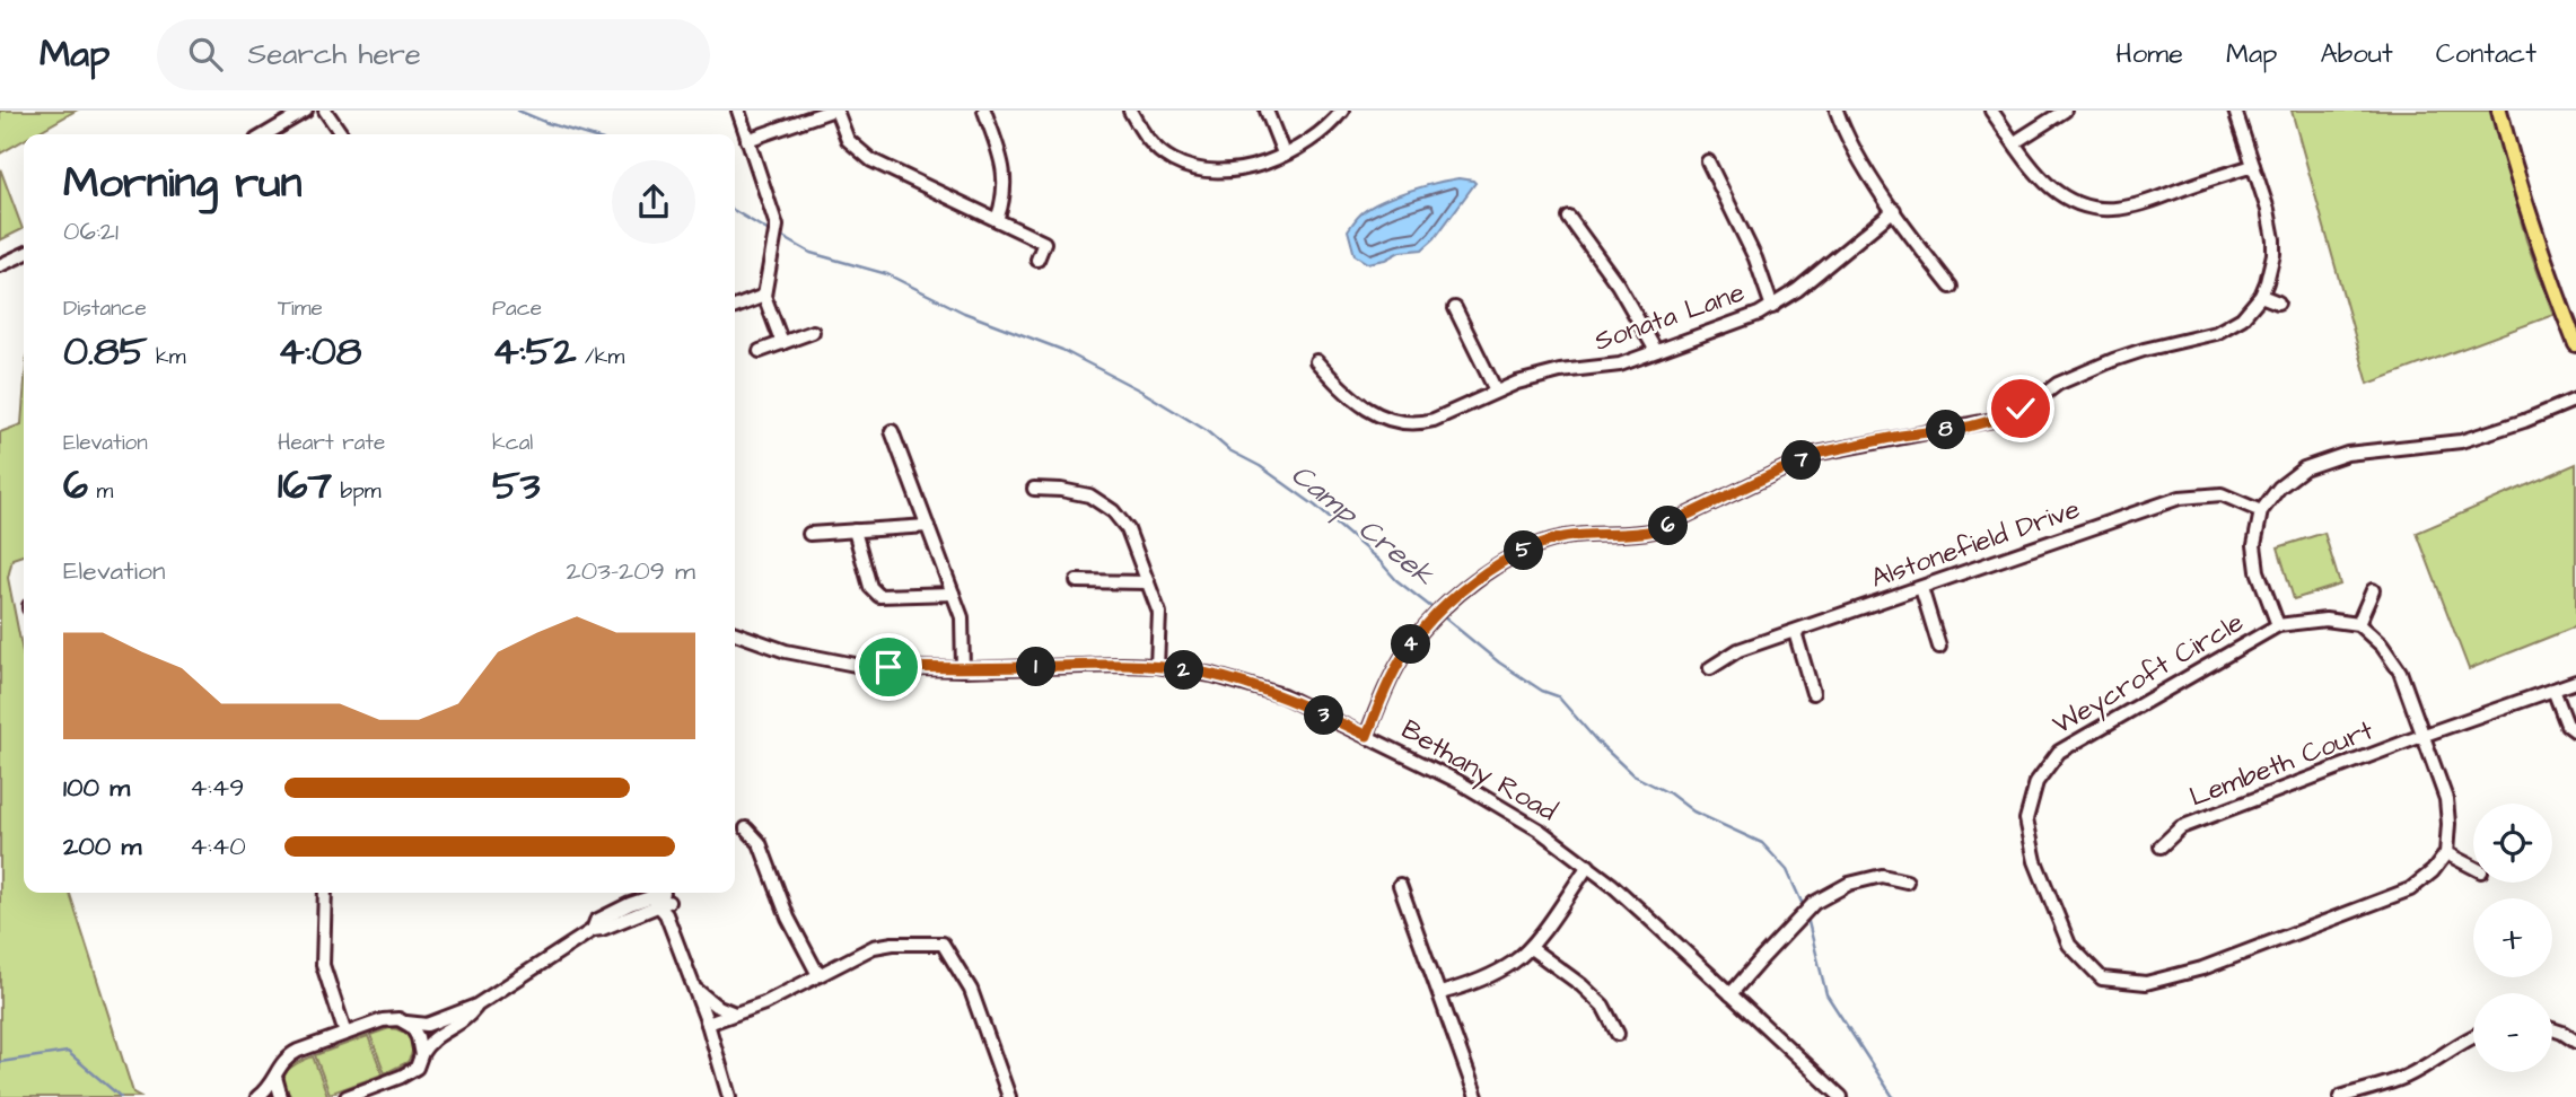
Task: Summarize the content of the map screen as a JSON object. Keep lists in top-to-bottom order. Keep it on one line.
{"streets":{"street":["Sonata Lane","Alstonefield Drive","Weycroft Circle","Lembeth Court","Bethany Road"]},"water":["Camp Creek"],"page":{"header":"Map","search":"Search here","nav":["Home","Map","About","Contact"],"heading":["Morning run","06:21"],"stats":[["Distance","0.85 km"],["Time","4:08"],["Pace","4:52 /km"],["Elevation","6 m"],["Heart rate","167 bpm"],["kcal","53"]],"pins":["8","7","6","5","4","1","2","3"],"chart":["Elevation","203–209 m"],"list":[{"name":"100 m","note":"4:49"},{"name":"200 m","note":"4:40"}],"map_buttons":["+","−"]}}
